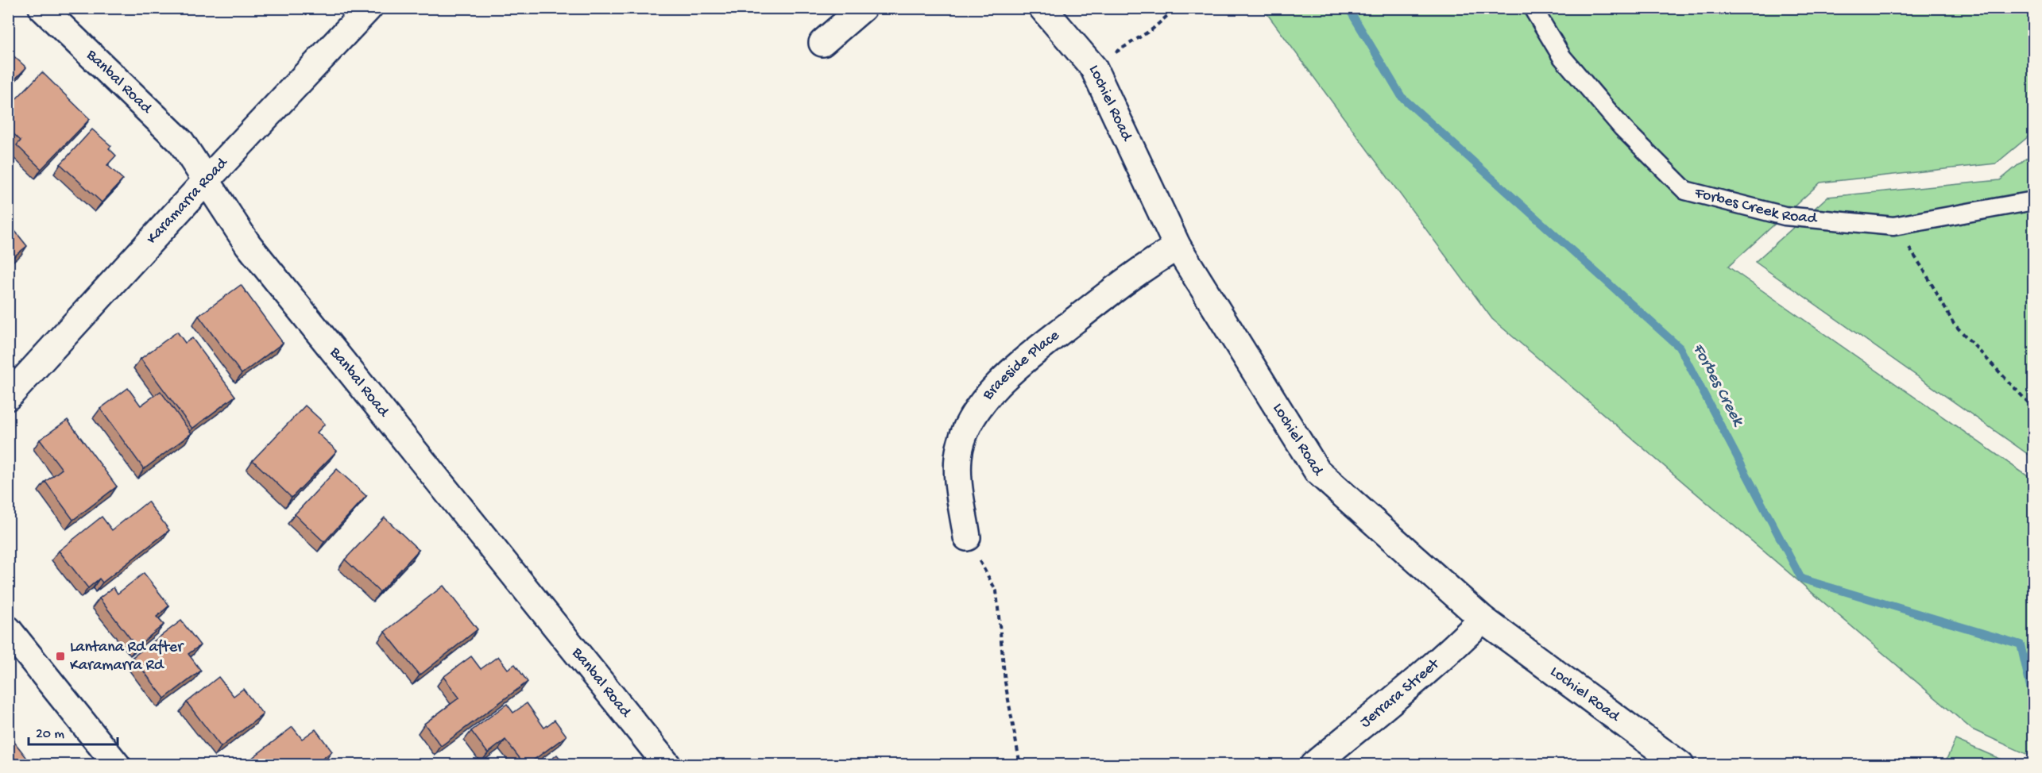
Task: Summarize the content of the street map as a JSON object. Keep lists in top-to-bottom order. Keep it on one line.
{"streets":{"street":["Banbal Road","Lochiel Road","Karamarra Road","Braeside Place","Jerrara Street"],"lane":["Forbes Creek Road"]},"crossings":[["Banbal Road","Karamarra Road"],["Lochiel Road","Braeside Place"],["Lochiel Road","Jerrara Street"]],"water":["Forbes Creek"],"places":{"transit":["Lantana Rd after Karamarra Rd"]},"scale_bar":"20 m"}
